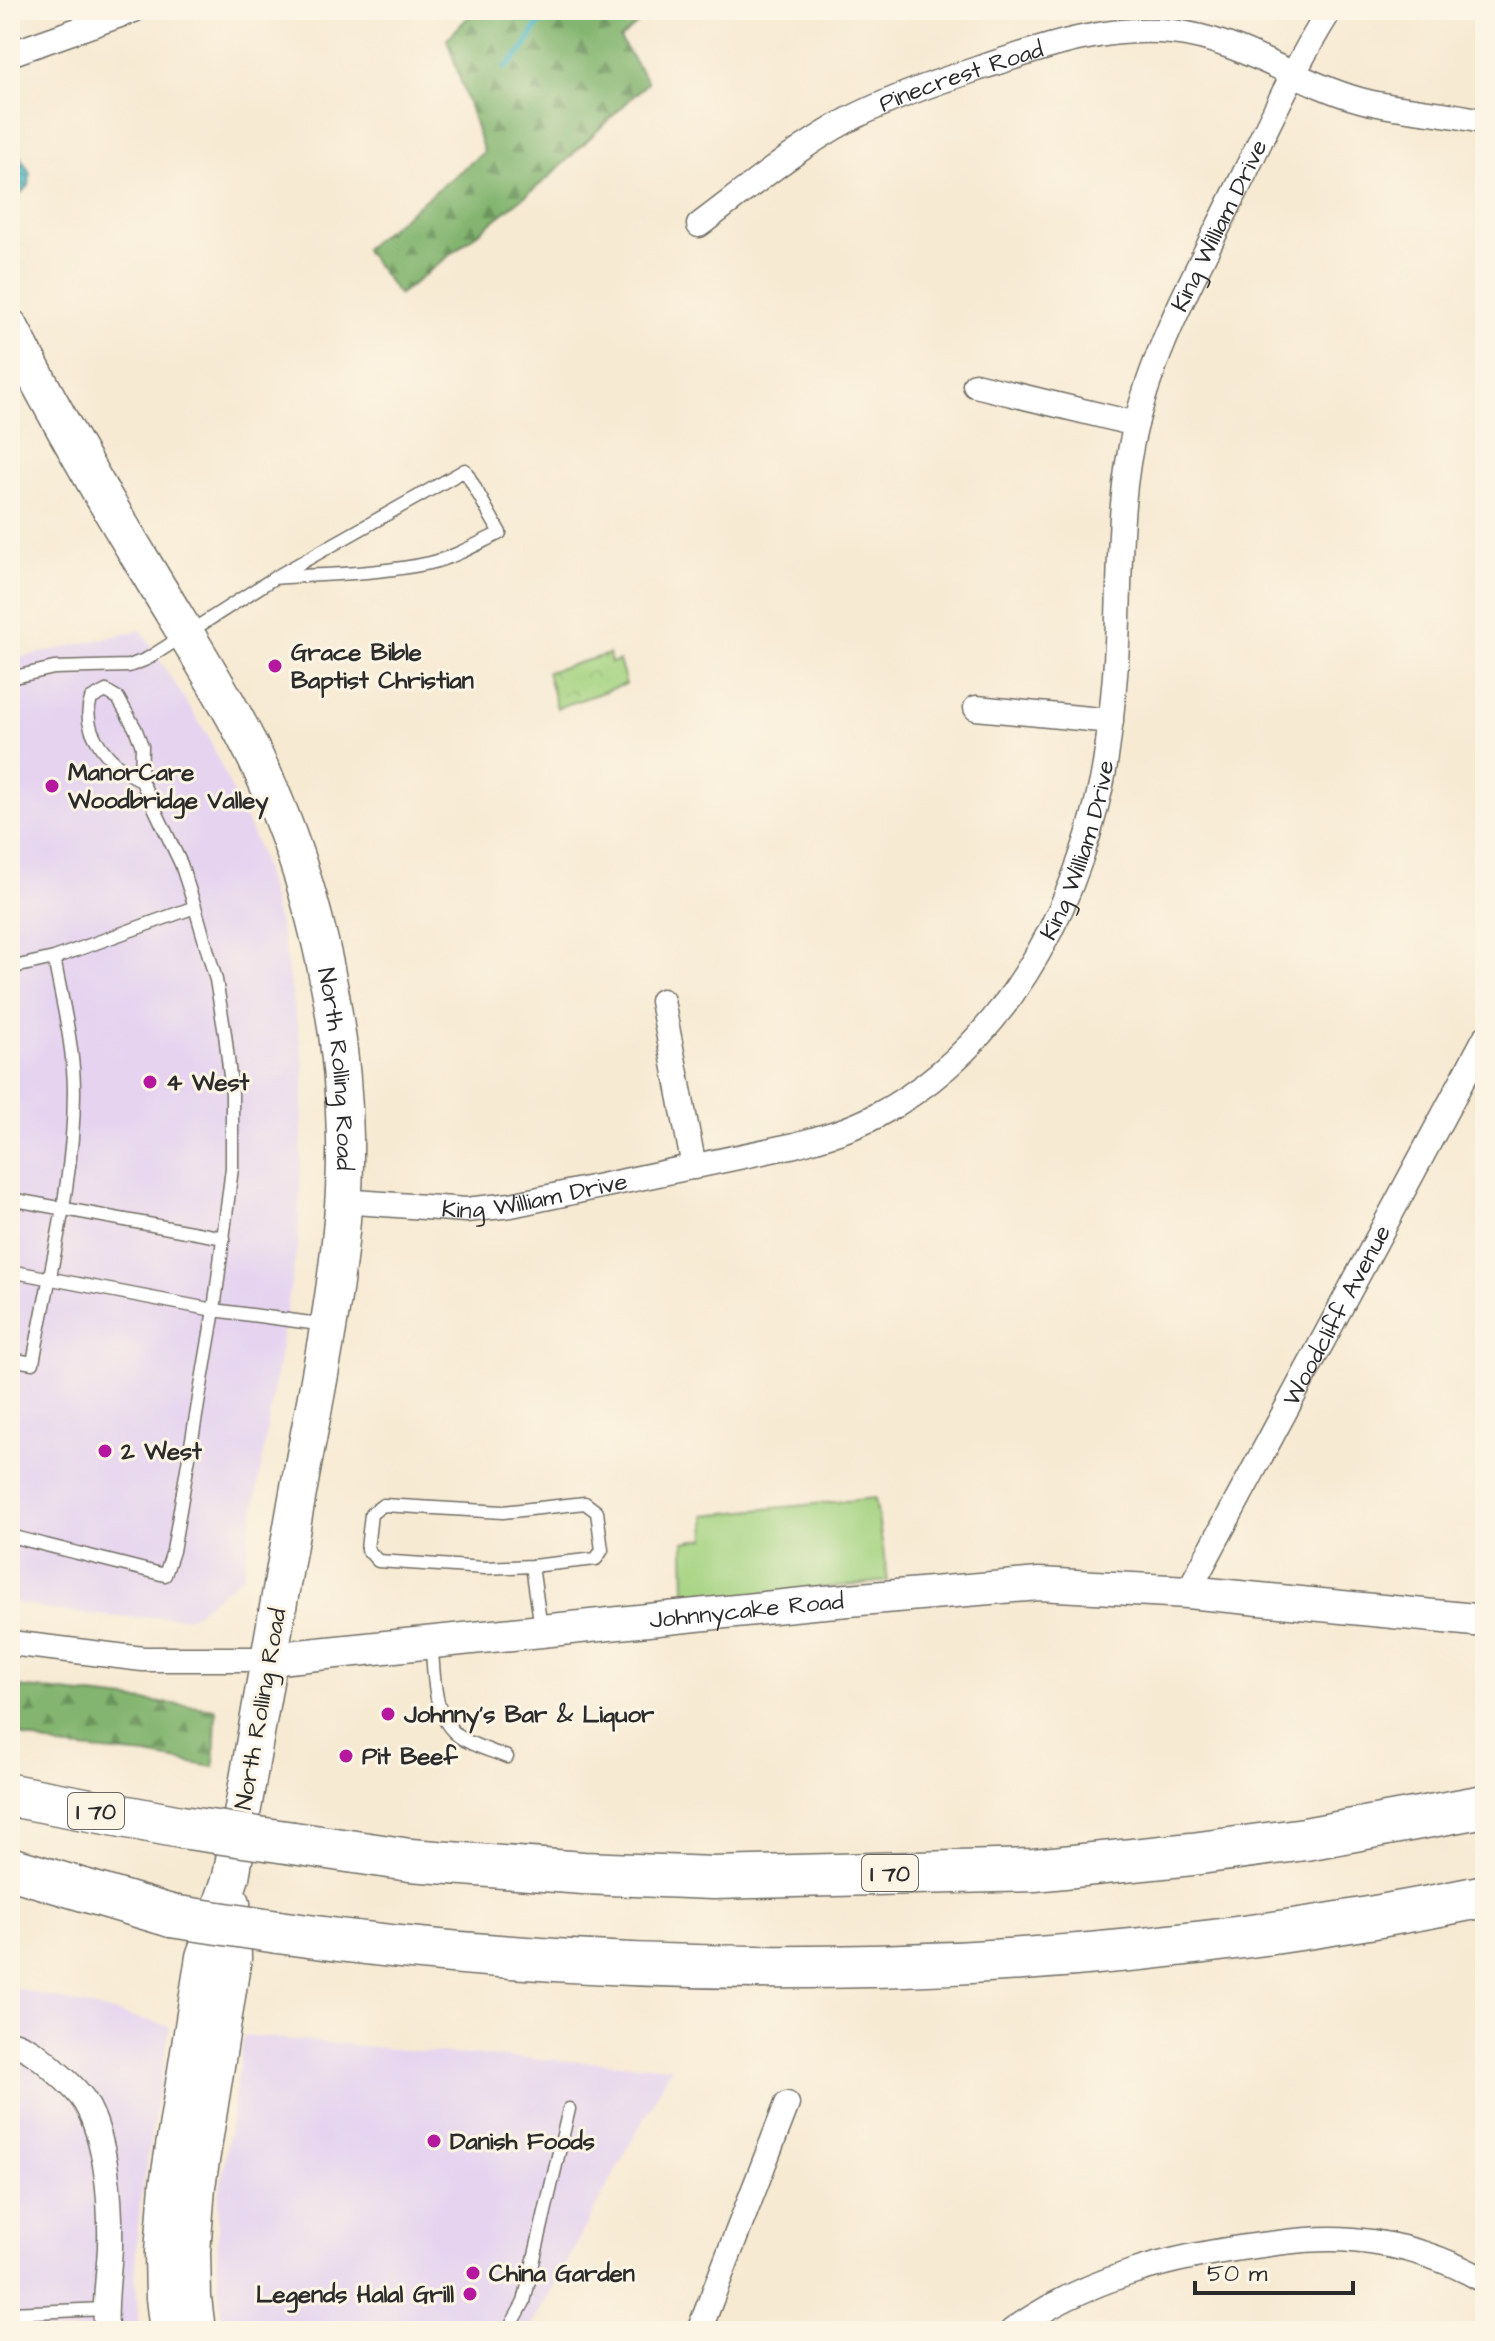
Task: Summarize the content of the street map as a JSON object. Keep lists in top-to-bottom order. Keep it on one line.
{"streets":{"highway":["I 70"],"main road":["North Rolling Road"],"street":["Pinecrest Road","King William Drive","Woodcliff Avenue","Johnnycake Road"]},"crossings":[["Pinecrest Road","King William Drive"],["King William Drive","North Rolling Road"],["North Rolling Road","Johnnycake Road"],["Woodcliff Avenue","Johnnycake Road"]],"places":["Grace Bible Baptist Christian","ManorCare Woodbridge Valley","4 West","2 West","Johnny's Bar & Liquor","Pit Beef","Danish Foods","China Garden","Legends Halal Grill"],"scale_bar":"50 m"}
